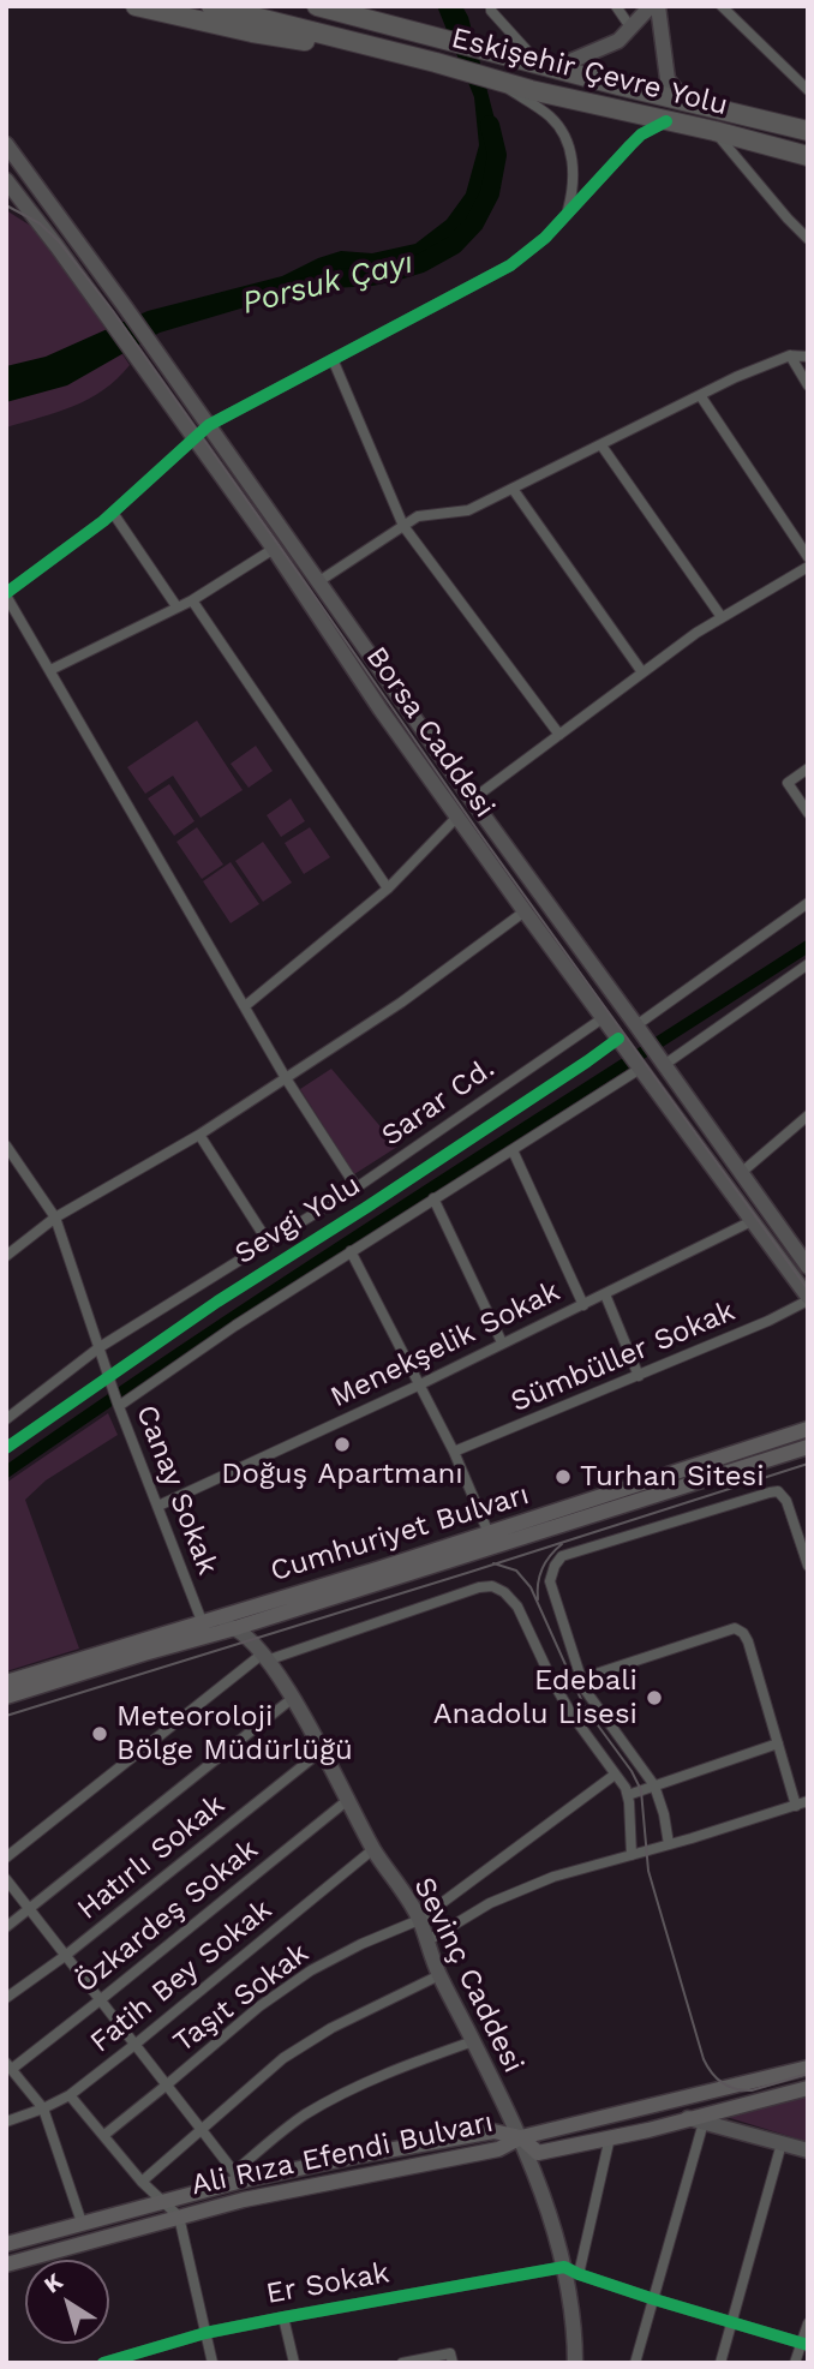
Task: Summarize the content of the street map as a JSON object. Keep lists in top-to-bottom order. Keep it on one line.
{"streets":{"highway":["Eskişehir Çevre Yolu"],"main road":["Borsa Caddesi","Cumhuriyet Bulvarı","Sevinç Caddesi","Ali Rıza Efendi Bulvarı"],"street":["Sarar Cd.","Menekşelik Sokak","Sümbüller Sokak","Canay Sokak","Hatırlı Sokak","Özkardeş Sokak","Fatih Bey Sokak","Taşıt Sokak","Er Sokak"],"cycle path":["Sevgi Yolu"]},"crossings":[["Borsa Caddesi","Sarar Cd."],["Borsa Caddesi","Menekşelik Sokak"],["Borsa Caddesi","Sümbüller Sokak"],["Sarar Cd.","Canay Sokak"],["Menekşelik Sokak","Canay Sokak"],["Canay Sokak","Cumhuriyet Bulvarı"],["Cumhuriyet Bulvarı","Sevinç Caddesi"],["Hatırlı Sokak","Sevinç Caddesi"],["Özkardeş Sokak","Sevinç Caddesi"],["Sevinç Caddesi","Fatih Bey Sokak"],["Sevinç Caddesi","Taşıt Sokak"],["Sevinç Caddesi","Ali Rıza Efendi Bulvarı"],["Sevinç Caddesi","Er Sokak"]],"water":["Porsuk Çayı"],"places":["Doğuş Apartmanı","Turhan Sitesi","Edebali Anadolu Lisesi","Meteoroloji Bölge Müdürlüğü"],"north":"top left"}
